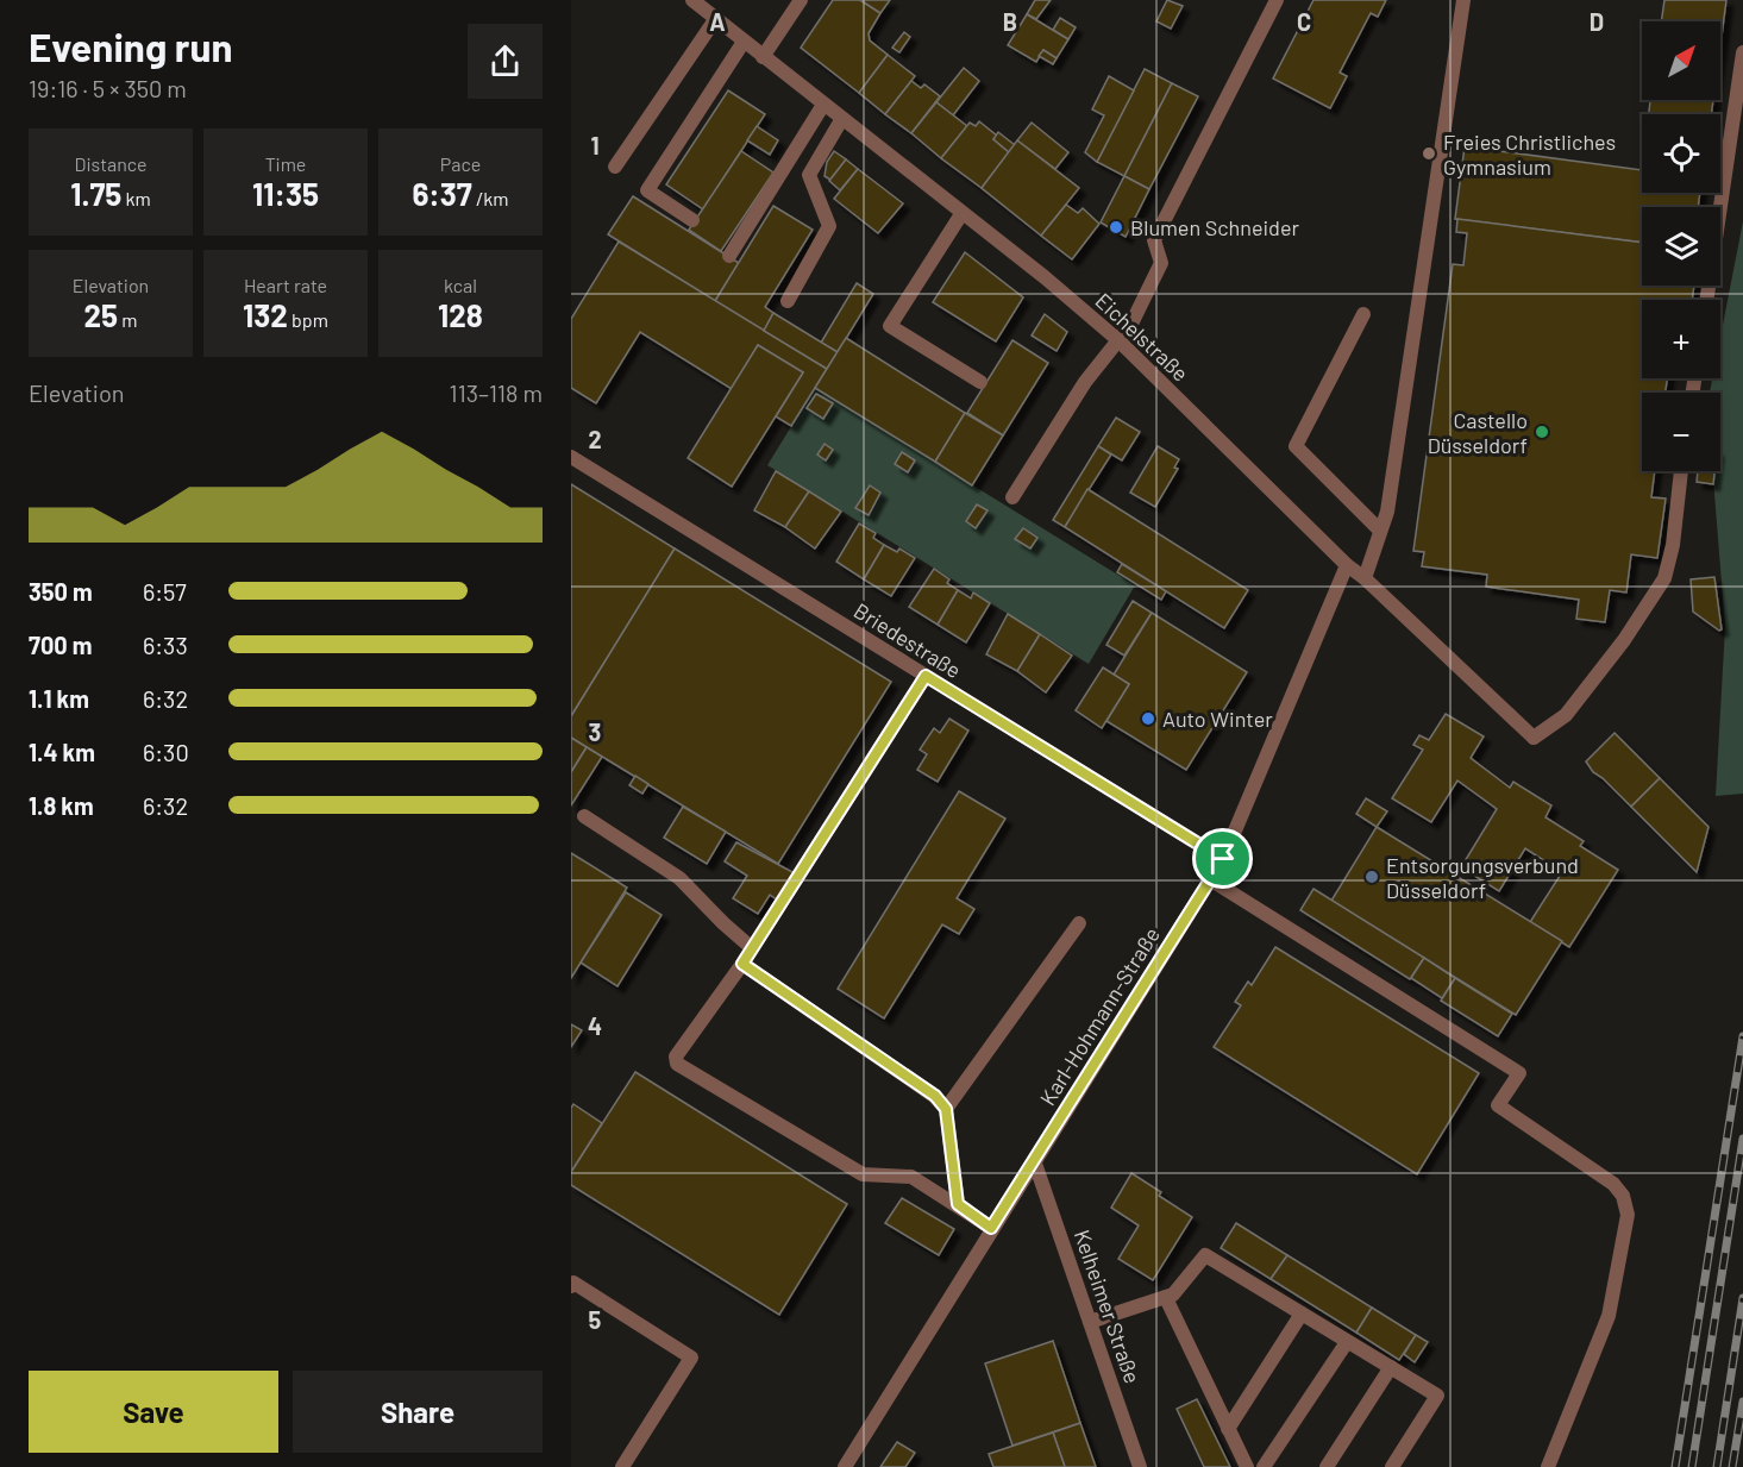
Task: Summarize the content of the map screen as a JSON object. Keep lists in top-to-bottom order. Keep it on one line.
{"streets":{"street":["Eichelstraße","Briedestraße","Karl-Hohmann-Straße","Kelheimer Straße"]},"crossings":[["Eichelstraße","Karl-Hohmann-Straße"],["Briedestraße","Karl-Hohmann-Straße"],["Karl-Hohmann-Straße","Kelheimer Straße"]],"places":["Freies Christliches Gymnasium","Blumen Schneider","Castello Düsseldorf","Auto Winter","Entsorgungsverbund Düsseldorf"],"north":"top right","page":{"heading":["Evening run","19:16 · 5 × 350 m"],"map_buttons":["+","−"],"stats":[["Distance","1.75 km"],["Time","11:35"],["Pace","6:37 /km"],["Elevation","25 m"],["Heart rate","132 bpm"],["kcal","128"]],"chart":["Elevation","113–118 m"],"list":[{"name":"350 m","note":"6:57"},{"name":"700 m","note":"6:33"},{"name":"1.1 km","note":"6:32"},{"name":"1.4 km","note":"6:30"},{"name":"1.8 km","note":"6:32"}],"buttons":["Save","Share"]},"grid":{"columns":["A","B","C","D"],"rows":["1","2","3","4","5"]}}
